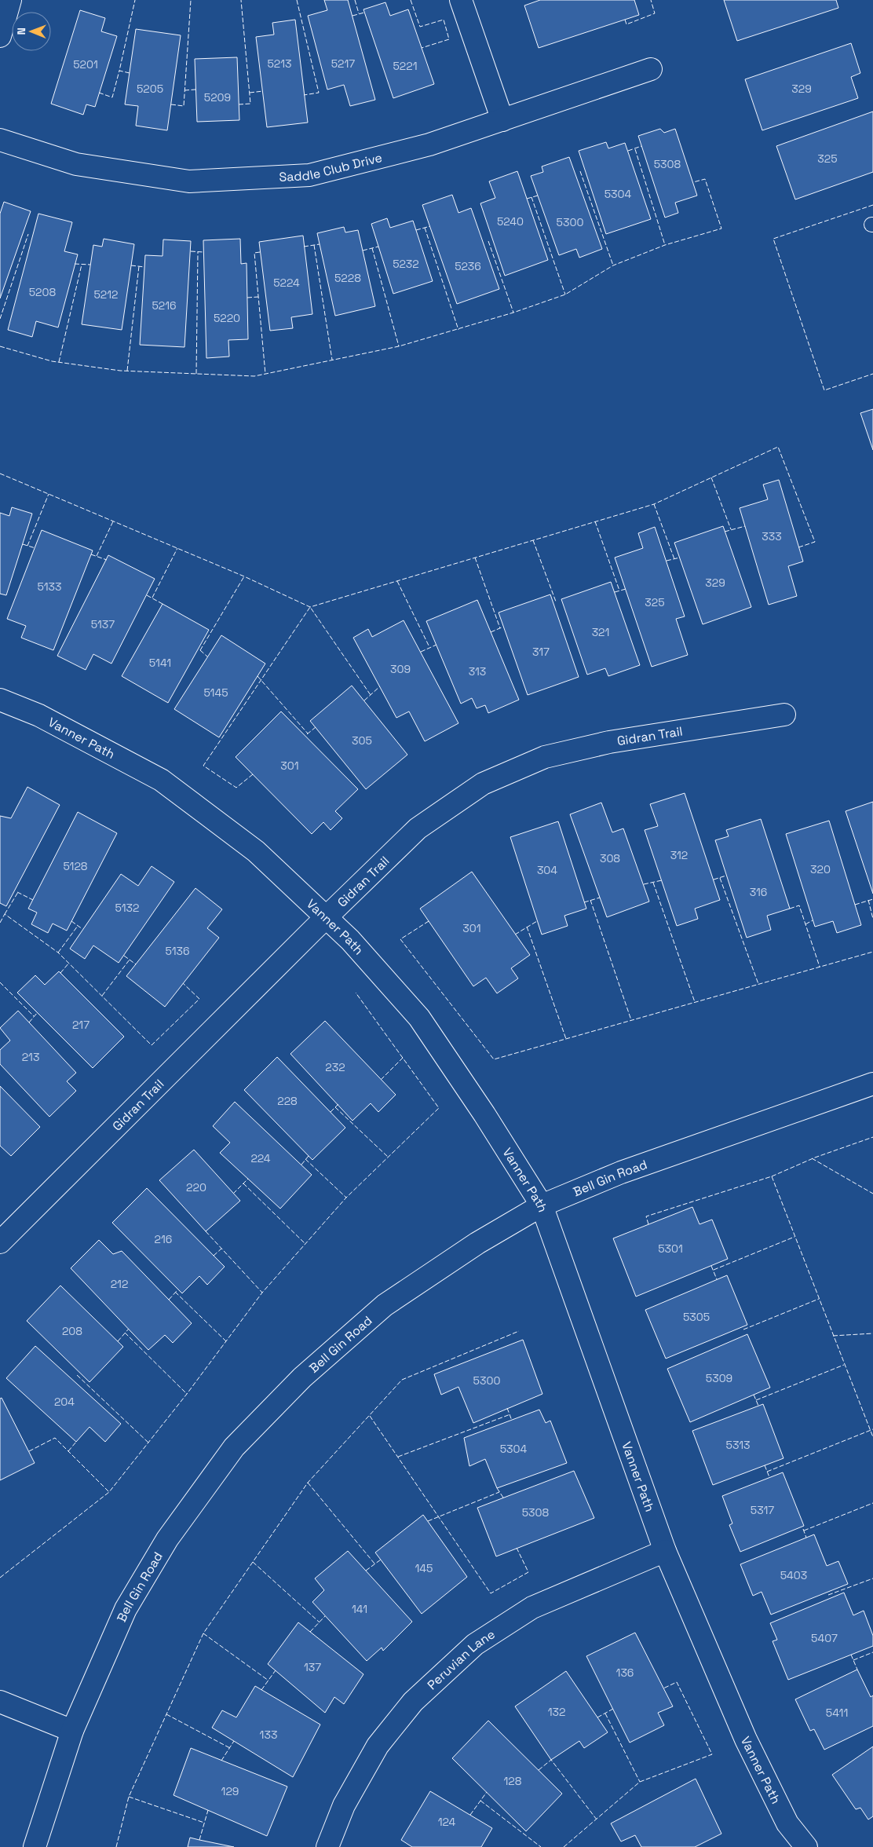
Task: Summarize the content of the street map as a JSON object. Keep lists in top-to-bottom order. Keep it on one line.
{"streets":{"street":["Saddle Club Drive","Gidran Trail","Vanner Path","Bell Gin Road","Peruvian Lane"]},"crossings":[["Gidran Trail","Vanner Path"],["Vanner Path","Bell Gin Road"],["Vanner Path","Peruvian Lane"]],"house_numbers":["5213","5217","5201","5221","5205","329","5209","325","5308","5304","5240","5300","5232","5236","5228","5224","5208","5212","5216","5220","333","329","5133","325","5137","321","317","5141","309","313","5145","305","301","312","308","5128","320","304","316","5132","301","5136","217","213","232","228","224","220","216","5301","212","5305","208","5309","5300","204","5313","5304","5317","5308","145","5403","141","5407","137","136","132","5411","133","128","129","124"],"north":"left"}
